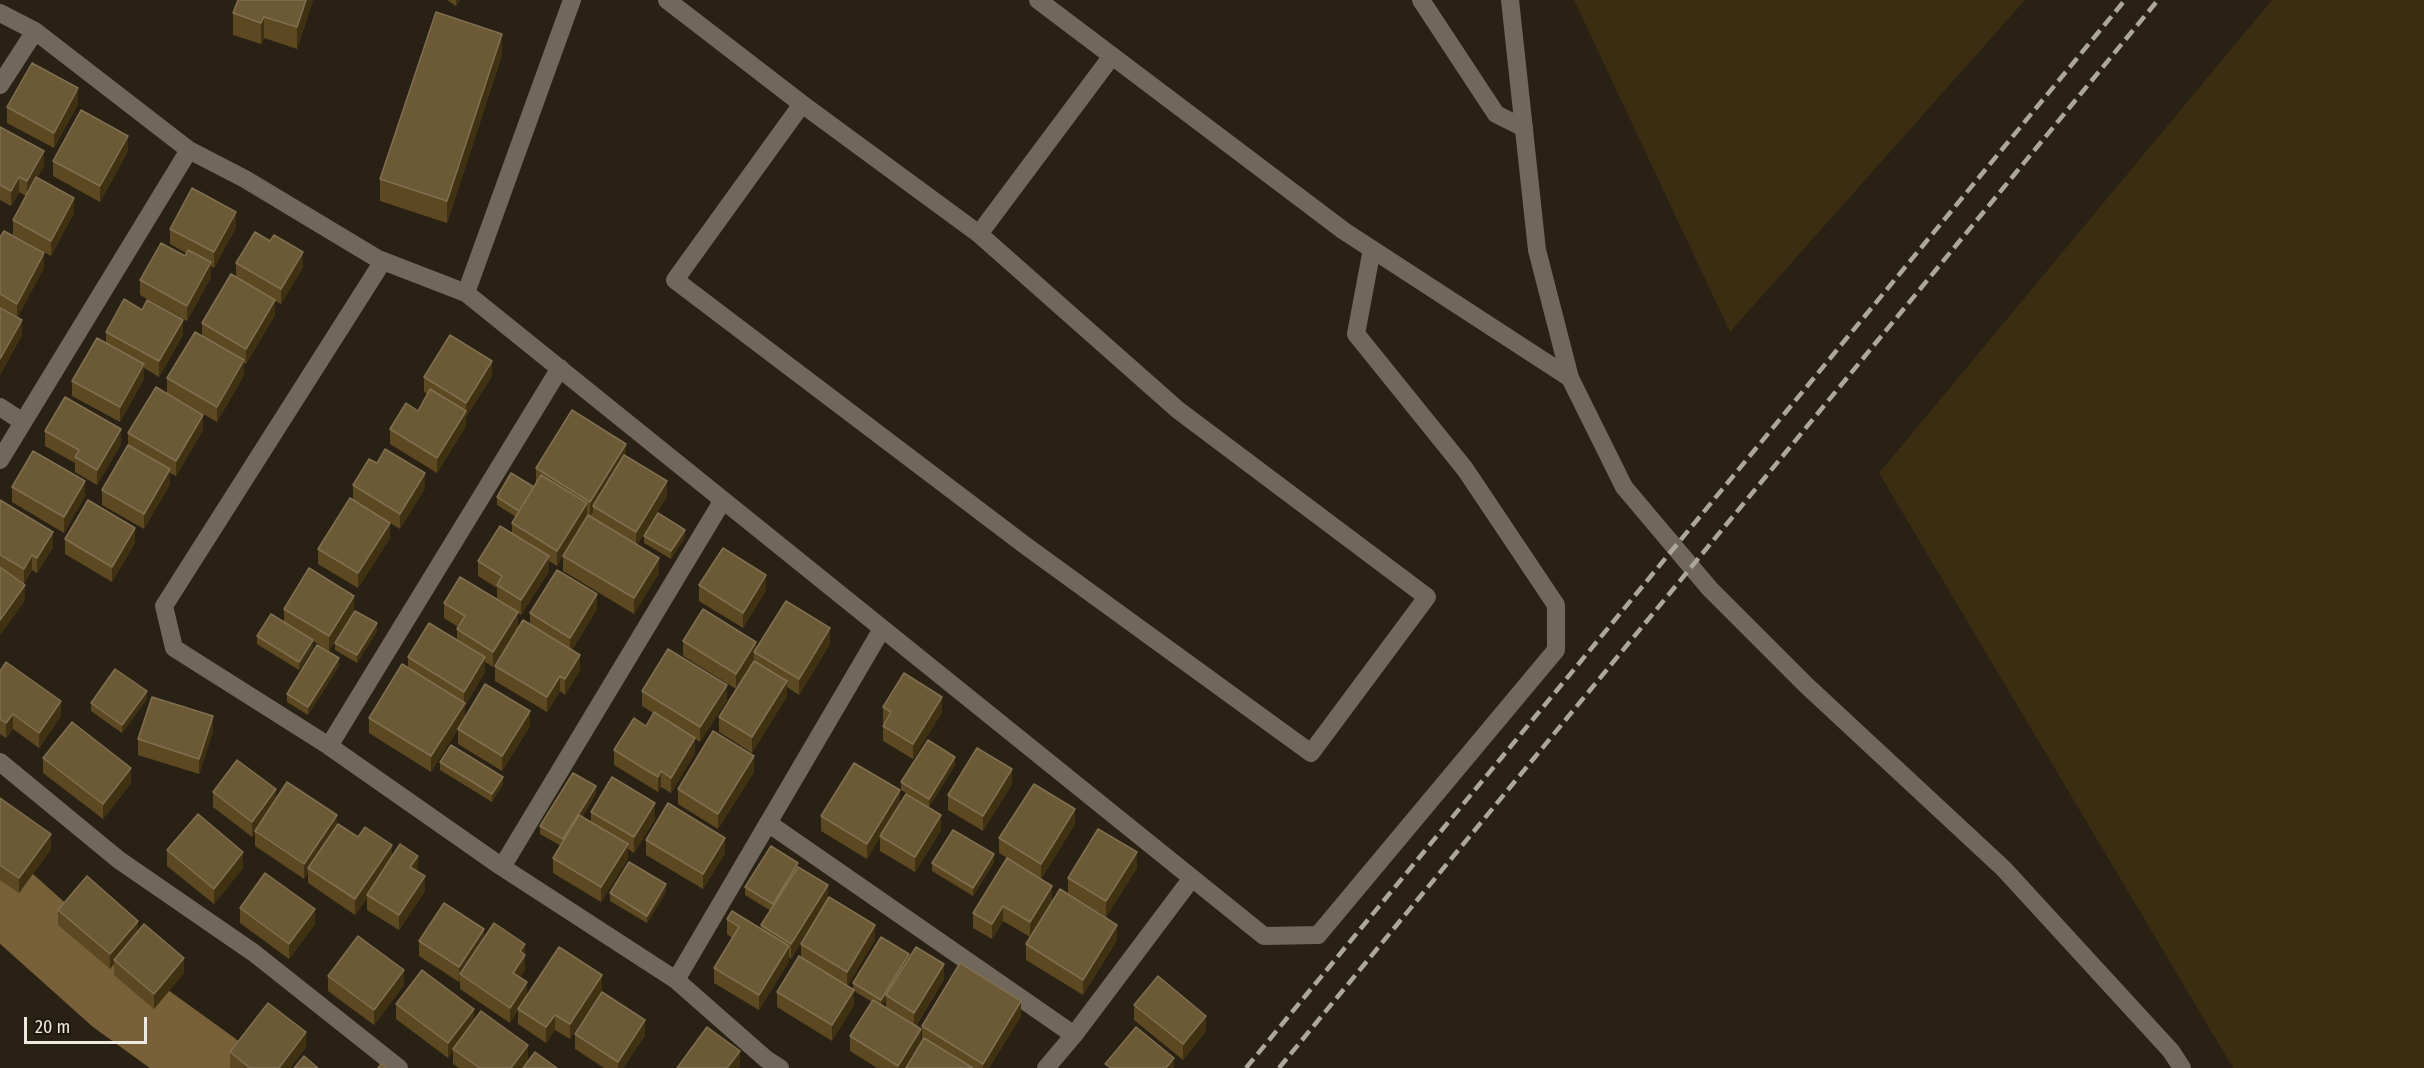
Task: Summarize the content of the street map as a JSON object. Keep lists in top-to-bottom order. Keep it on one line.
{"scale_bar":"20 m"}
